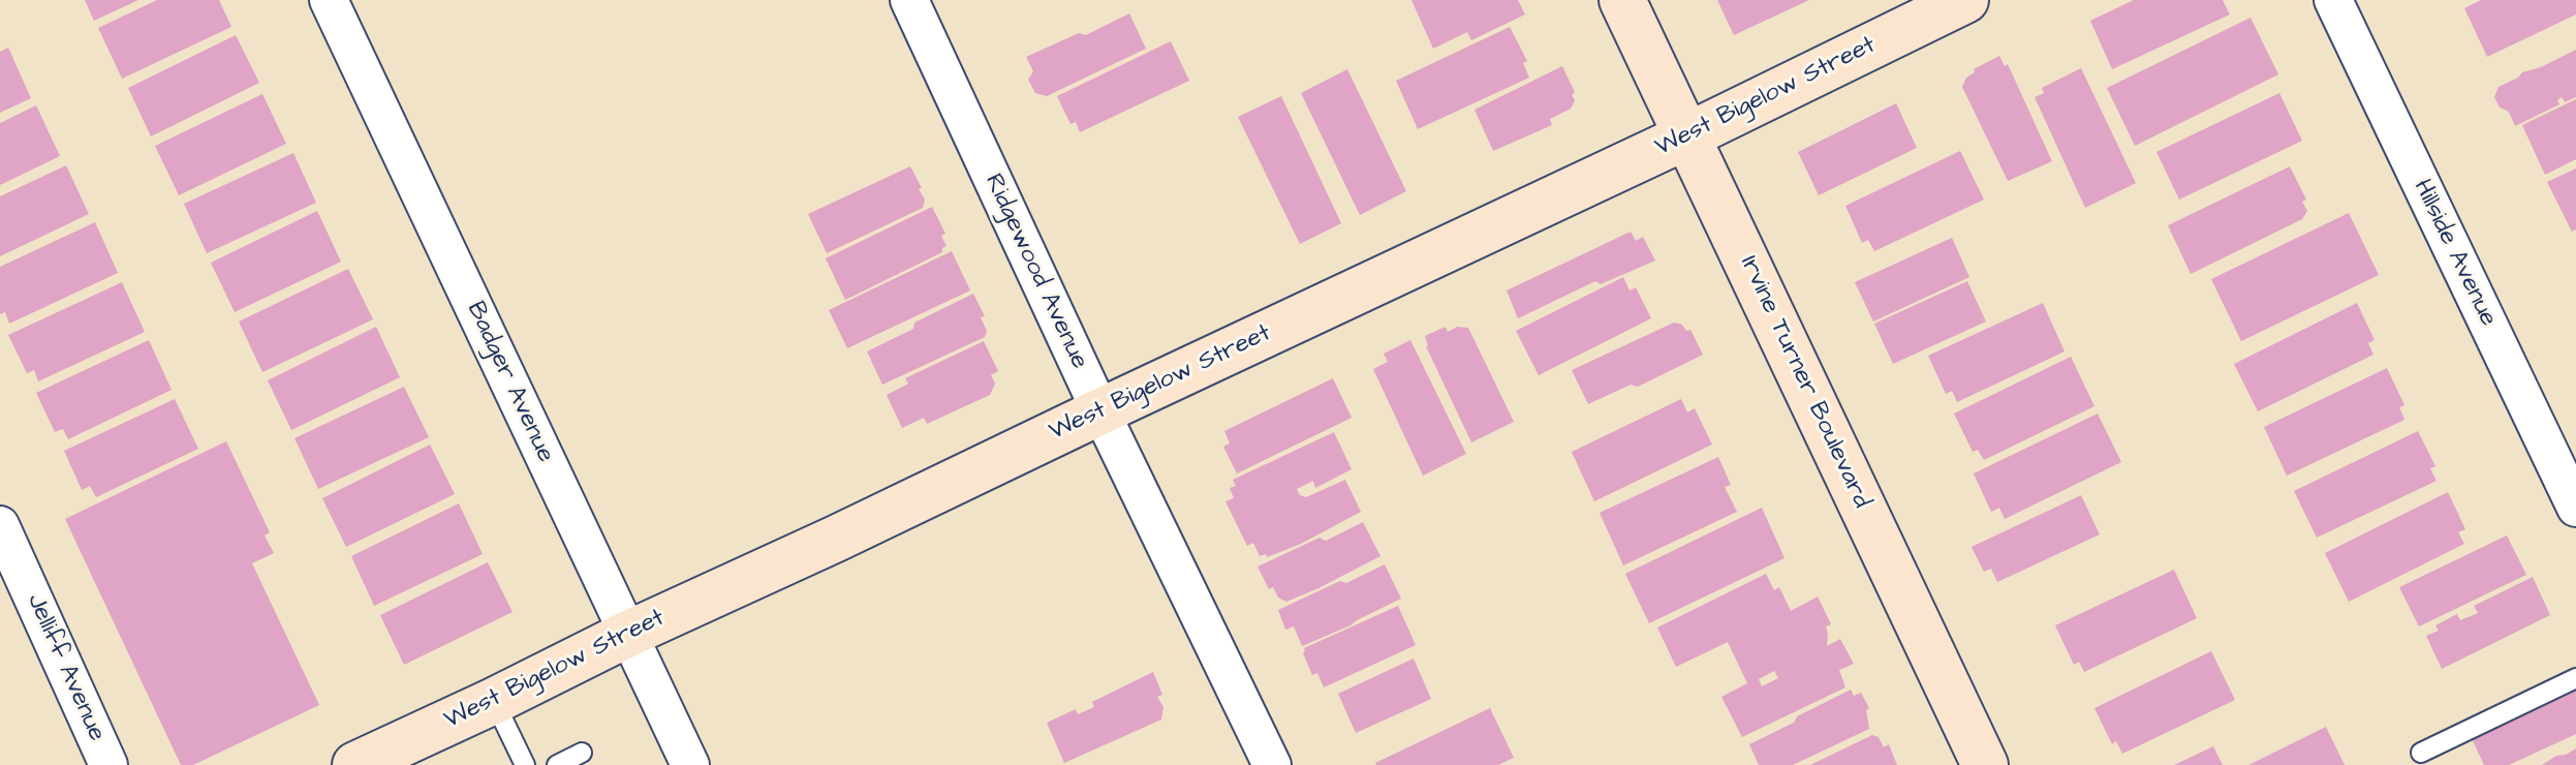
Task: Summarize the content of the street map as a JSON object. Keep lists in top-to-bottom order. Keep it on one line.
{"streets":{"street":["West Bigelow Street","Hillside Avenue","Ridgewood Avenue","Badger Avenue","Irvine Turner Boulevard","Jelliff Avenue"]},"crossings":[["West Bigelow Street","Ridgewood Avenue"],["West Bigelow Street","Badger Avenue"],["West Bigelow Street","Irvine Turner Boulevard"]]}
